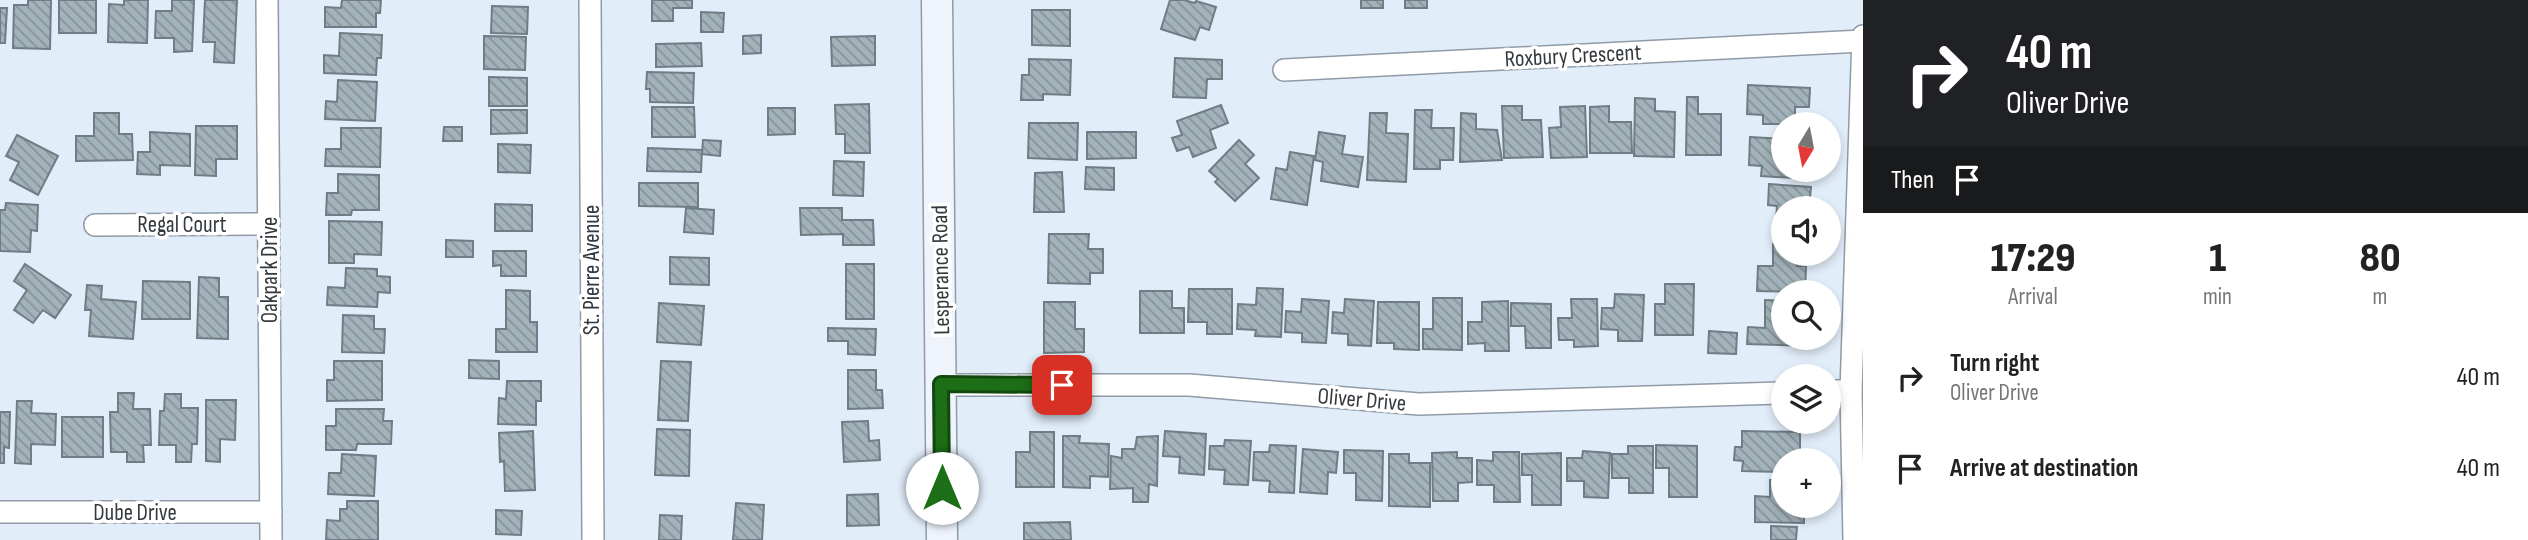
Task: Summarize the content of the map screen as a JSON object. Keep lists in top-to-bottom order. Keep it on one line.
{"streets":{"main road":["Lesperance Road"],"street":["Roxbury Crescent","Regal Court","Oakpark Drive","St. Pierre Avenue","Oliver Drive","Dube Drive"]},"crossings":[["Regal Court","Oakpark Drive"],["Oakpark Drive","Dube Drive"],["Lesperance Road","Oliver Drive"]],"north":"bottom","page":{"turn":["40 m","Oliver Drive"],"map_buttons":"+","then":"Then","eta":["17:29","Arrival","1","min","80","m"],"list":[{"name":"Turn right","note":"Oliver Drive","value":"40 m"},{"name":"Arrive at destination","value":"40 m"}]}}
